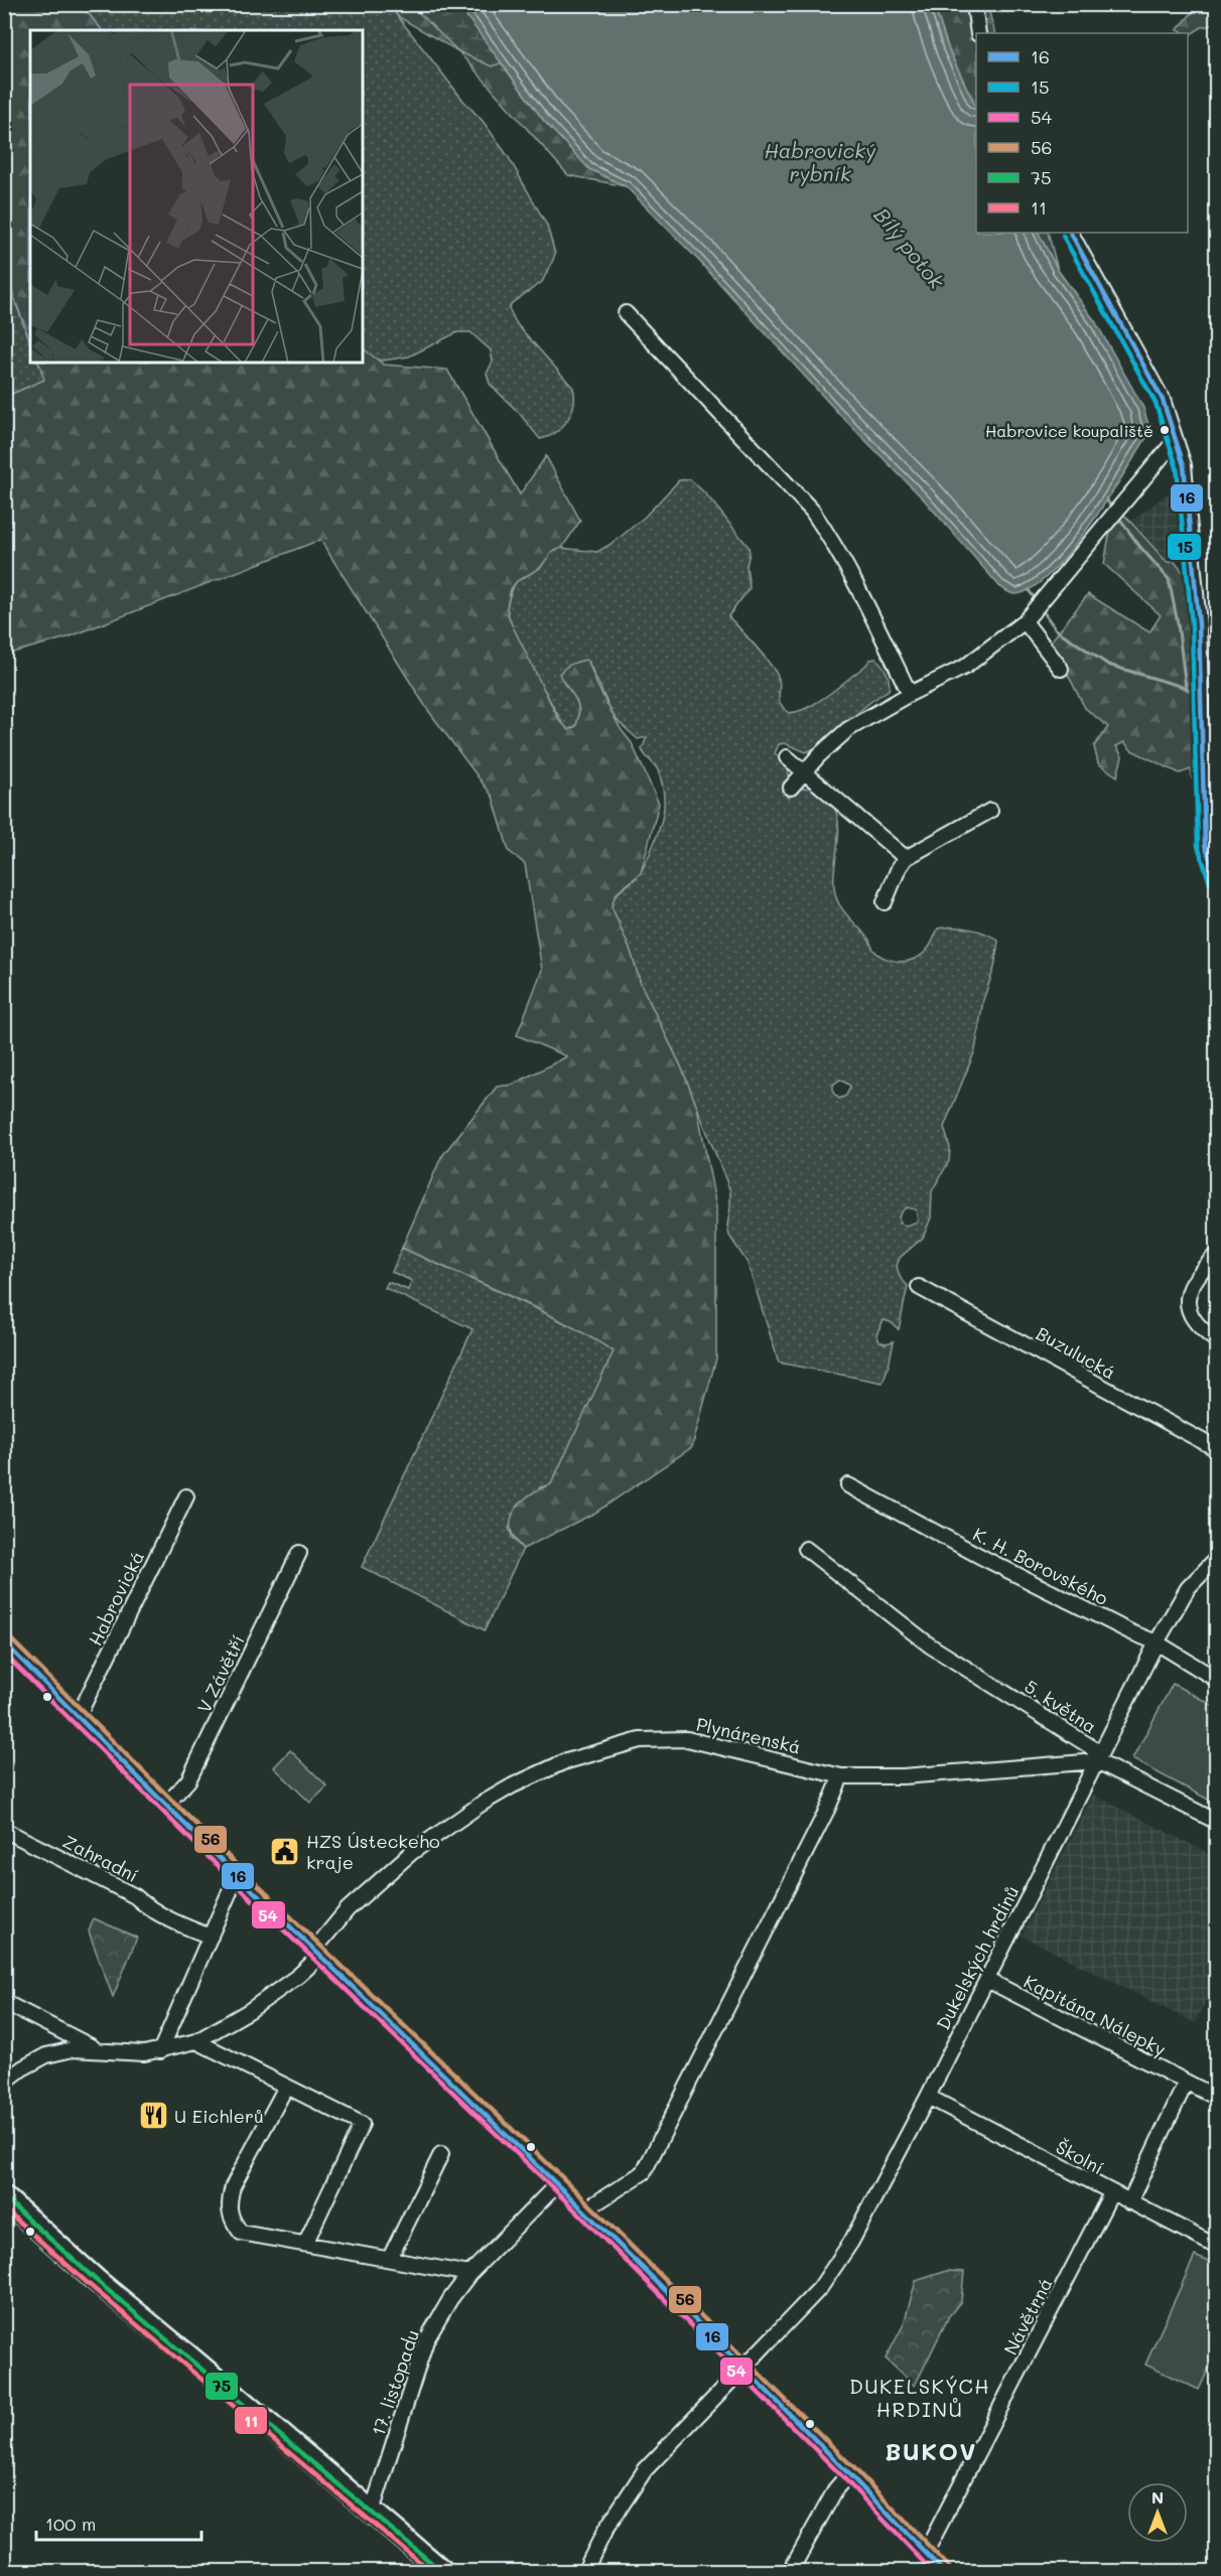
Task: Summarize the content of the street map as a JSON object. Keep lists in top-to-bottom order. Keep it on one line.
{"streets":{"street":["Buzulucká","K. H. Borovského","Habrovická","V Závětří","5. května","Plynárenská","Zahradní","Dukelských hrdinů","Kapitána Nálepky","Školní","Návětrná","17. listopadu"]},"crossings":[["K. H. Borovského","5. května"],["5. května","Plynárenská"],["5. května","Dukelských hrdinů"],["Plynárenská","Dukelských hrdinů"],["Dukelských hrdinů","Kapitána Nálepky"],["Dukelských hrdinů","Školní"],["Školní","Návětrná"]],"districts":["DUKELSKÝCH HRDINŮ","BUKOV"],"water":["Habrovický rybník","Bílý potok"],"places":{"other":["Habrovice koupaliště"],"public building":["HZS Ústeckeho kraje"],"restaurant":["U Eichlerů"]},"lines":["transit line 16","transit line 15","transit line 56","transit line 54","transit line 75","transit line 11"],"legend":["16","15","54","56","75","11"],"scale_bar":"100 m","north":"top"}
